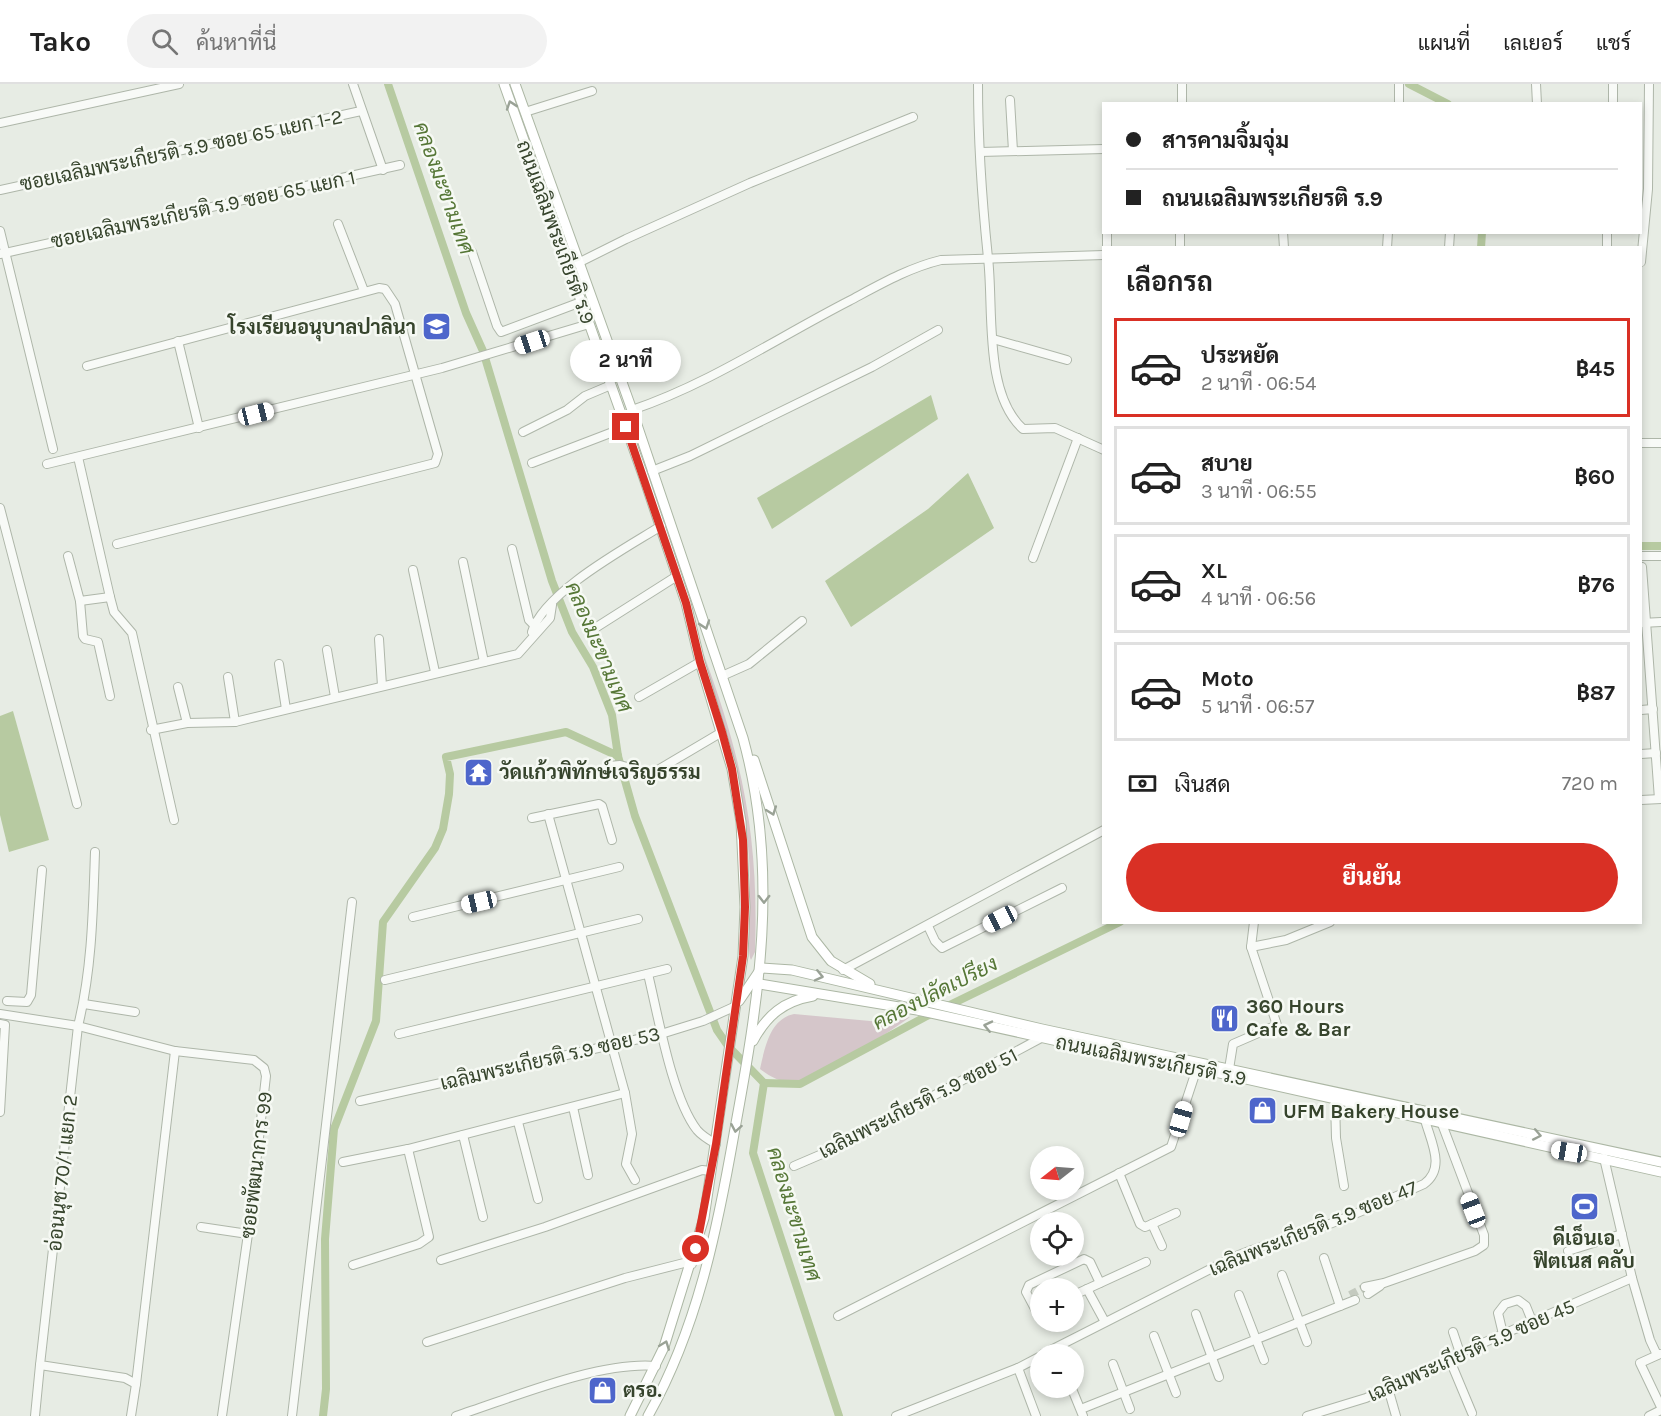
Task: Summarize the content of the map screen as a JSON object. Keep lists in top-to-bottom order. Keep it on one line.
{"streets":{"main road":["ถนนเฉลิมพระเกียรติ ร.9"],"street":["ซอยเฉลิมพระเกียรติ ร.9 ซอย 65 แยก 1-2","ซอยเฉลิมพระเกียรติ ร.9 ซอย 65 แยก 1","เฉลิมพระเกียรติ ร.9 ซอย 53","เฉลิมพระเกียรติ ร.9 ซอย 51","ซอยพัฒนาการ 99","อ่อนนุช 70/1 แยก 2","เฉลิมพระเกียรติ ร.9 ซอย 47","เฉลิมพระเกียรติ ร.9 ซอย 45"]},"crossings":[["ถนนเฉลิมพระเกียรติ ร.9","เฉลิมพระเกียรติ ร.9 ซอย 53"],["ถนนเฉลิมพระเกียรติ ร.9","เฉลิมพระเกียรติ ร.9 ซอย 51"],["ถนนเฉลิมพระเกียรติ ร.9","เฉลิมพระเกียรติ ร.9 ซอย 47"],["ซอยพัฒนาการ 99","อ่อนนุช 70/1 แยก 2"]],"water":["คลองมะขามเทศ","คลองปลัดเปรียง"],"places":{"school or university":["โรงเรียนอนุบาลปาลินา"],"temple":["วัดแก้วพิทักษ์เจริญธรรม"],"restaurant":["360 Hours Cafe & Bar"],"shop":["UFM Bakery House","ตรอ."],"sports":["ดีเอ็นเอ ฟิตเนส คลับ"]},"north":"left","page":{"header":"Tako","search":"ค้นหาที่นี่","nav":["แผนที่","เลเยอร์","แชร์"],"banner":["สารคามจิ้มจุ่ม","ถนนเฉลิมพระเกียรติ ร.9"],"heading":"เลือกรถ","list":[{"name":"ประหยัด","note":"2 นาที · 06:54","value":"฿45"},{"name":"สบาย","note":"3 นาที · 06:55","value":"฿60"},{"name":"XL","note":"4 นาที · 06:56","value":"฿76"},{"name":"Moto","note":"5 นาที · 06:57","value":"฿87"}],"bubble":"2 นาที","pay":["เงินสด","720 m"],"buttons":"ยืนยัน","map_buttons":["+","−"]}}
